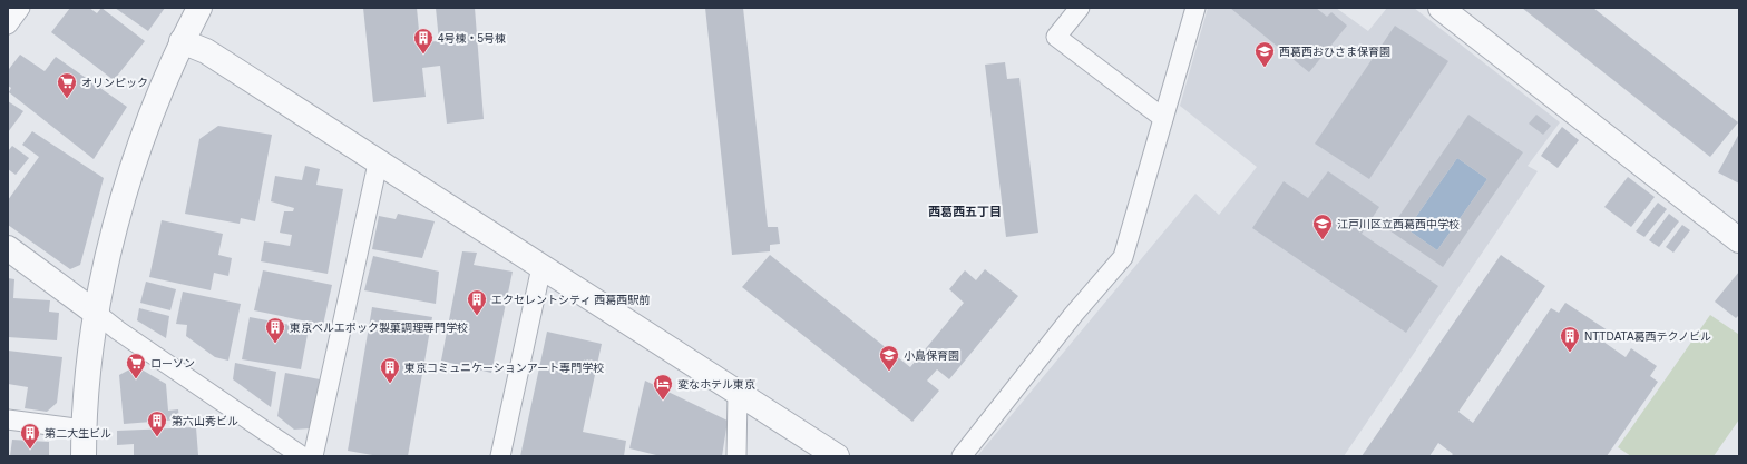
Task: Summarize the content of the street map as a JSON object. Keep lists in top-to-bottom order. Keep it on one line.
{"districts":["西葛西五丁目"],"places":{"building":["4号棟・5号棟","エクセレントシティ 西葛西駅前","東京ベルエポック製菓調理専門学校","NTTDATA葛西テクノビル","東京コミュニケーションアート専門学校","第六山秀ビル","第二大生ビル"],"school or university":["西葛西おひさま保育園","江戸川区立西葛西中学校","小島保育園"],"supermarket":["オリンピック","ローソン"],"hotel":["変なホテル東京"]}}
